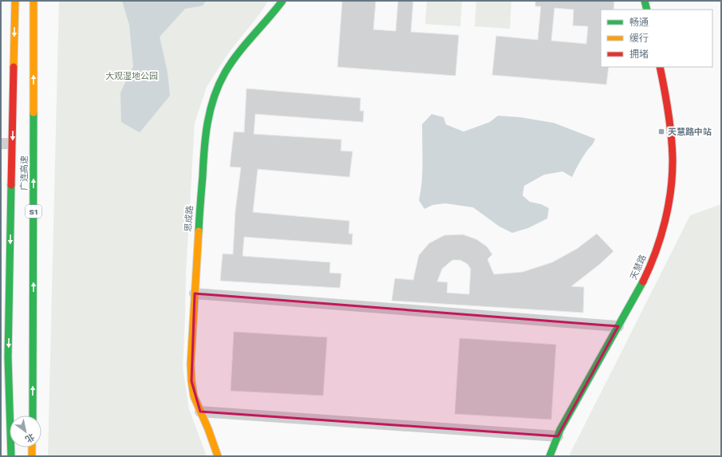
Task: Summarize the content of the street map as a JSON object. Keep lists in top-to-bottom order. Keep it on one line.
{"streets":{"main road":["广连高速","S1","思成路","天慧路"]},"parks":["大观湿地公园"],"places":{"transit":["天慧路中站"]},"legend":["畅通","缓行","拥堵"],"north":"bottom right"}
